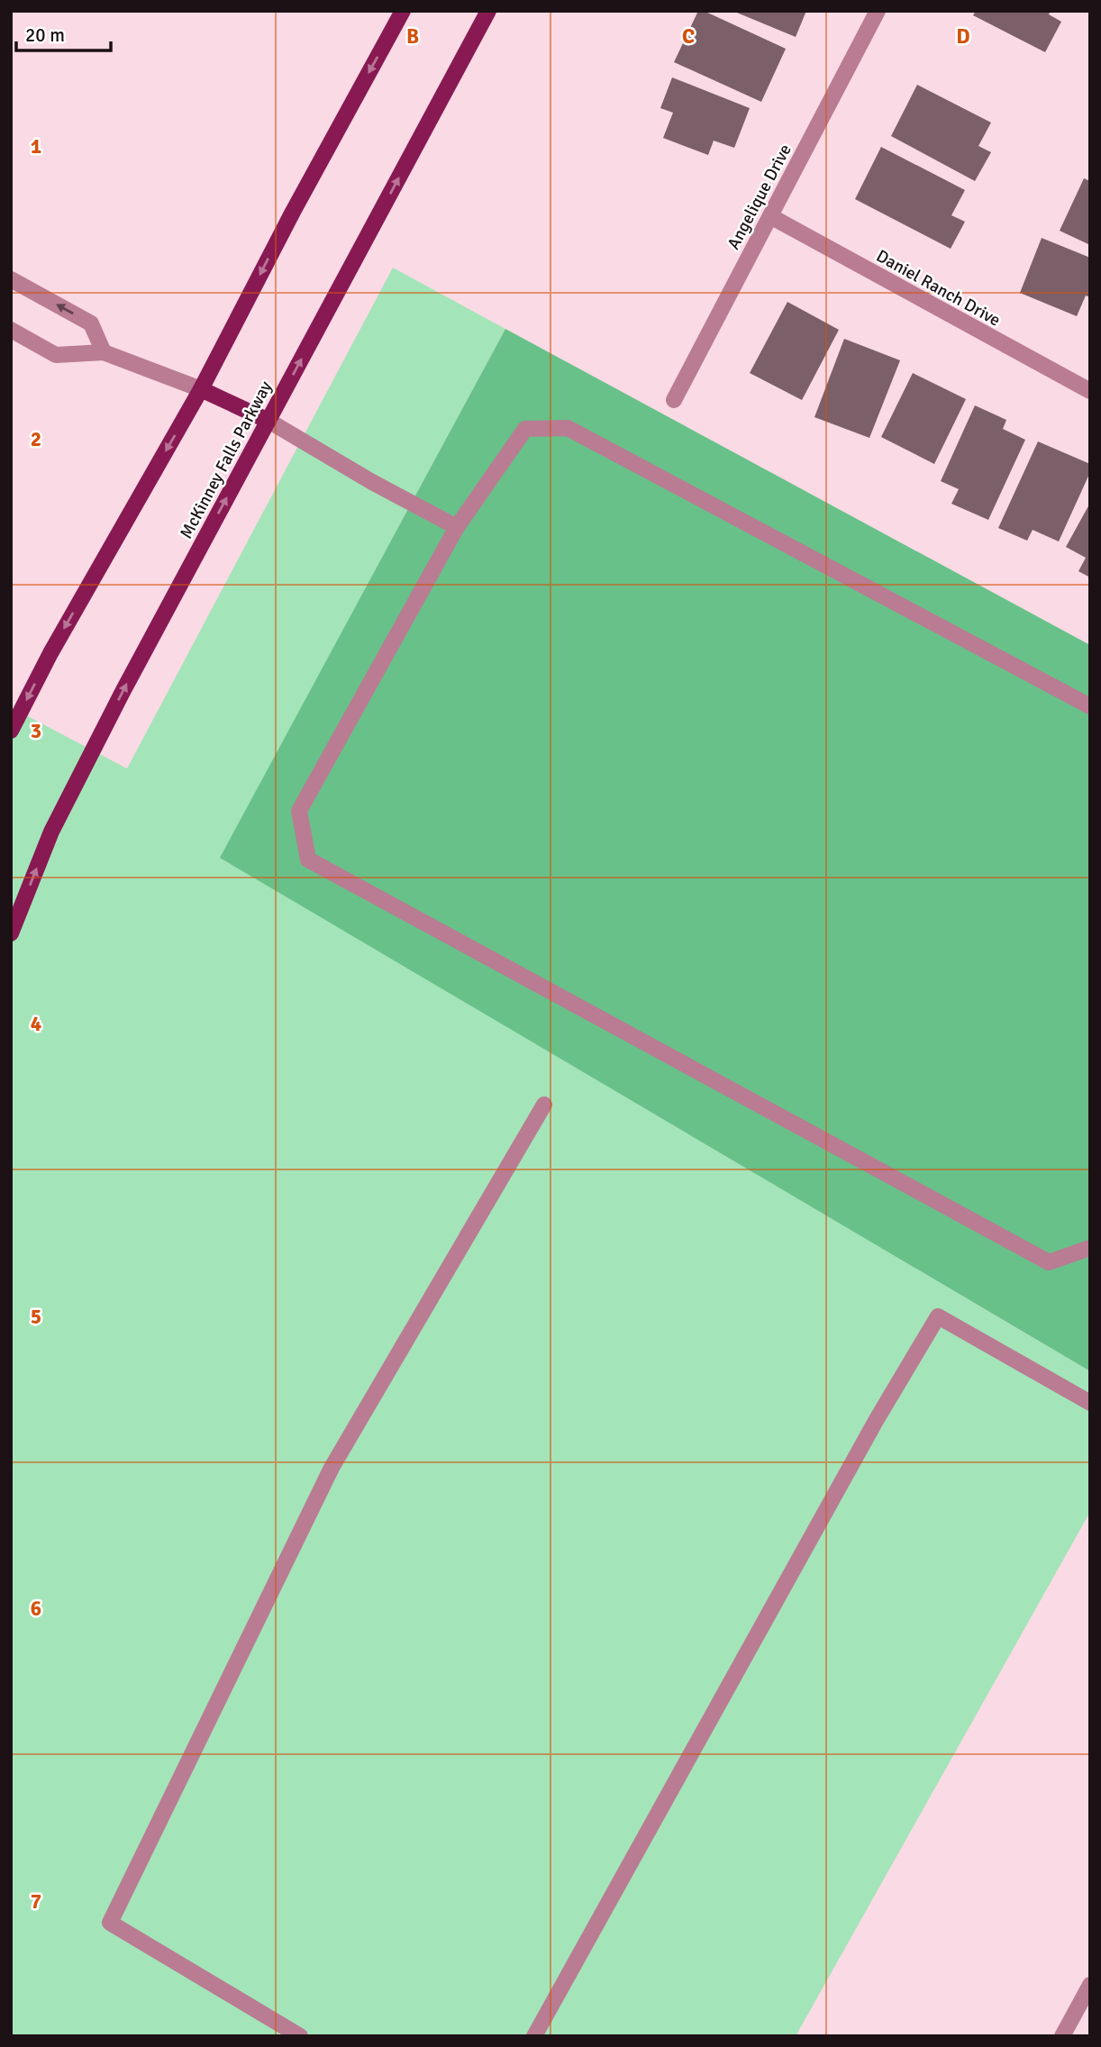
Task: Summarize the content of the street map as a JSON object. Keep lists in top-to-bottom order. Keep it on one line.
{"streets":{"main road":["McKinney Falls Parkway"],"street":["Angelique Drive","Daniel Ranch Drive"]},"crossings":[["Angelique Drive","Daniel Ranch Drive"]],"scale_bar":"20 m","grid":{"columns":["B","C","D"],"rows":["1","2","3","4","5","6","7"]}}
